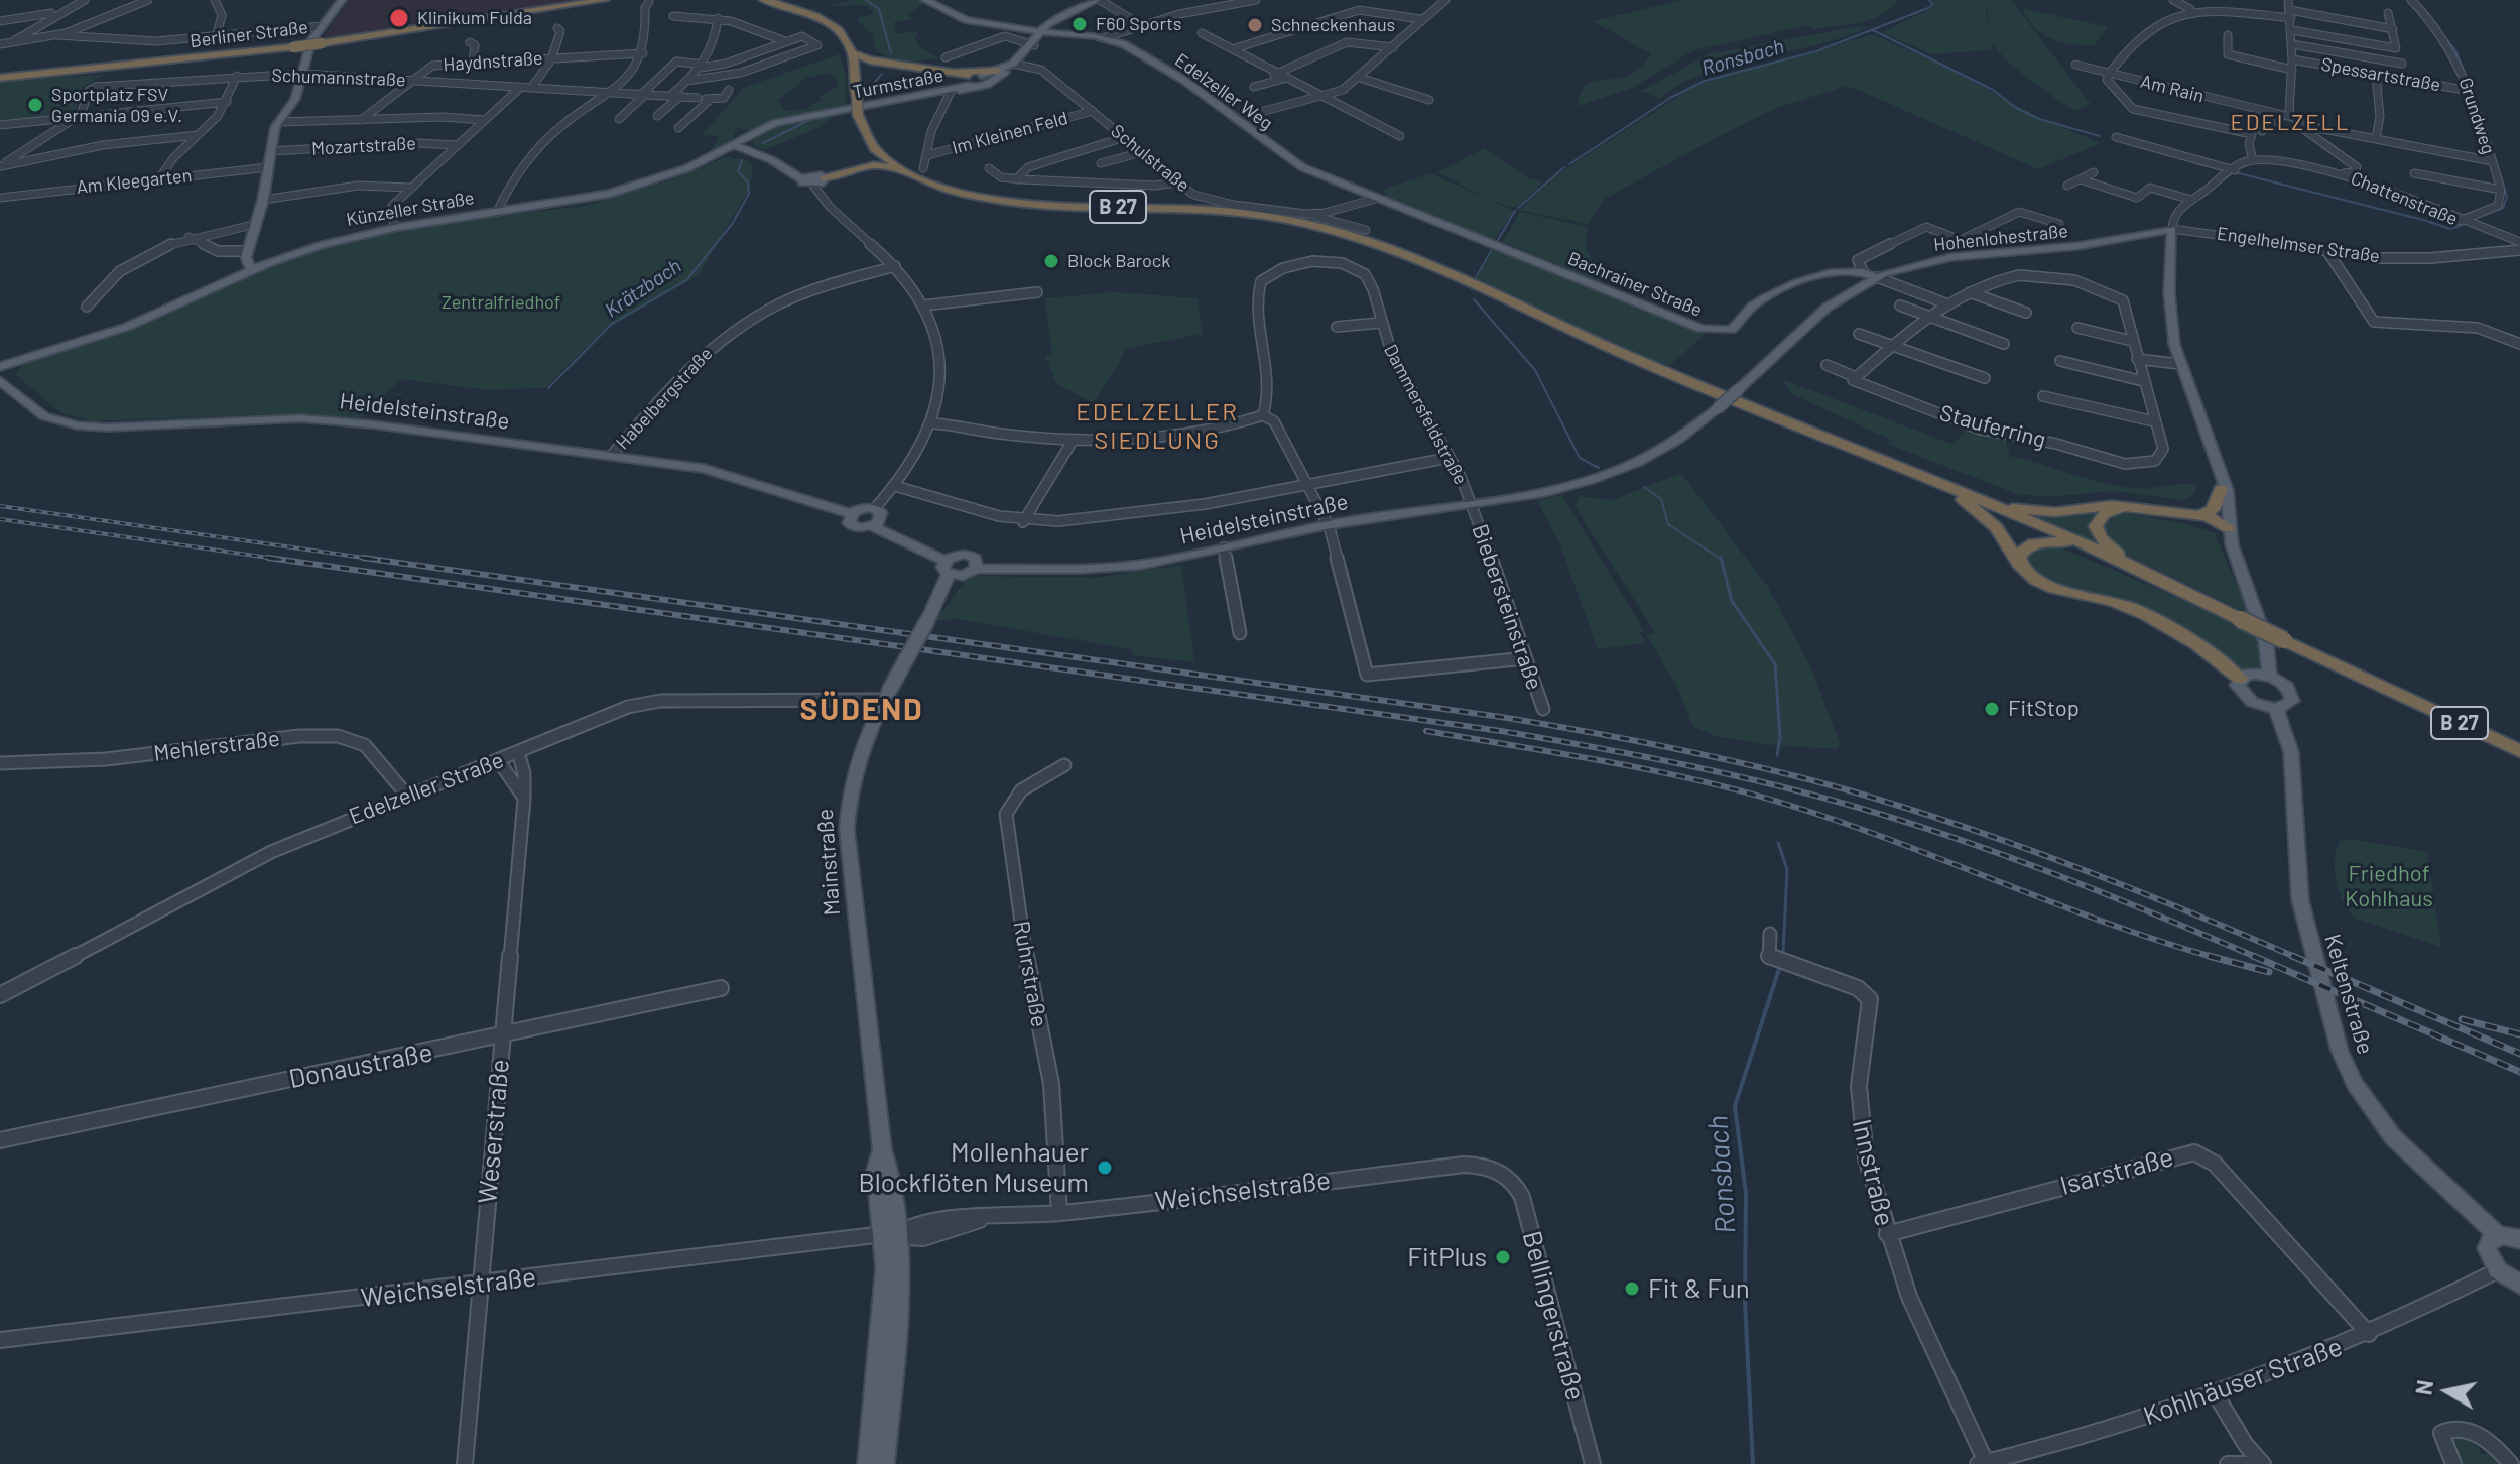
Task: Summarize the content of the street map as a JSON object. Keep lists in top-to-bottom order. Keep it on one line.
{"streets":{"highway":["Berliner Straße","B 27"],"main road":["Turmstraße","Edelzeller Weg","Künzeller Straße","Hohenlohestraße","Bachrainer Straße","Heidelsteinstraße","Mainstraße","Keltenstraße"],"street":["Haydnstraße","Spessartstraße","Schumannstraße","Am Rain","Grundweg","Im Kleinen Feld","Mozartstraße","Schulstraße","Am Kleegarten","Chattenstraße","Engelhelmser Straße","Habelbergstraße","Dammersfeldstraße","Stauferring","Biebersteinstraße","Mehlerstraße","Edelzeller Straße","Ruhrstraße","Donaustraße","Weserstraße","Isarstraße","Innstraße","Weichselstraße","Bellingerstraße","Kohlhäuser Straße"]},"crossings":[["Haydnstraße","Schumannstraße"],["Spessartstraße","Grundweg"],["Turmstraße","Künzeller Straße"],["Edelzeller Weg","Schulstraße"],["Edelzeller Weg","Bachrainer Straße"],["Im Kleinen Feld","Schulstraße"],["Schulstraße","Bachrainer Straße"],["Hohenlohestraße","Engelhelmser Straße"],["Hohenlohestraße","Heidelsteinstraße"],["Habelbergstraße","Heidelsteinstraße"],["Heidelsteinstraße","Dammersfeldstraße"],["Heidelsteinstraße","Biebersteinstraße"],["Dammersfeldstraße","Biebersteinstraße"],["Mehlerstraße","Edelzeller Straße"],["Edelzeller Straße","Mainstraße"],["Edelzeller Straße","Weserstraße"],["Mainstraße","Weichselstraße"],["Ruhrstraße","Weichselstraße"],["Donaustraße","Weserstraße"],["Weserstraße","Weichselstraße"],["Isarstraße","Innstraße"],["Isarstraße","Kohlhäuser Straße"],["Innstraße","Kohlhäuser Straße"],["Weichselstraße","Bellingerstraße"]],"districts":["EDELZELL","EDELZELLER SIEDLUNG","SÜDEND"],"water":["Ronsbach","Krätzbach"],"parks":["Zentralfriedhof","Friedhof Kohlhaus"],"places":["Klinikum Fulda","F60 Sports","Schneckenhaus","Sportplatz FSV Germania 09 e.V.","Block Barock","FitStop","Mollenhauer Blockflöten Museum","FitPlus","Fit & Fun"],"north":"left"}
